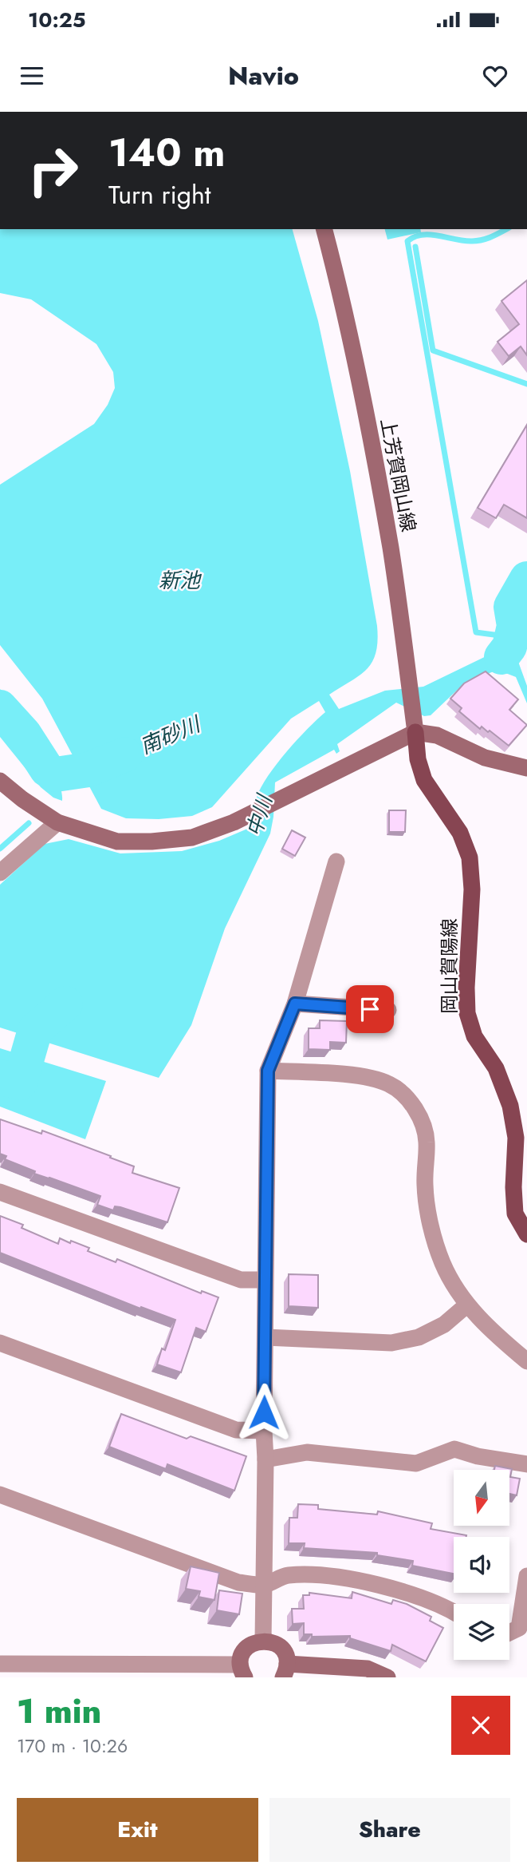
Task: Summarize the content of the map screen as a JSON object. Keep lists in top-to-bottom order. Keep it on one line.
{"streets":{"main road":["岡山賀陽線"],"street":["上芳賀岡山線"]},"crossings":[["上芳賀岡山線","岡山賀陽線"]],"water":["新池","南砂川","中川"],"north":"bottom","page":{"status":"10:25","header":"Navio","turn":["140 m","Turn right"],"heading":["1 min","170 m · 10:26"],"buttons":["Exit","Share"]}}
